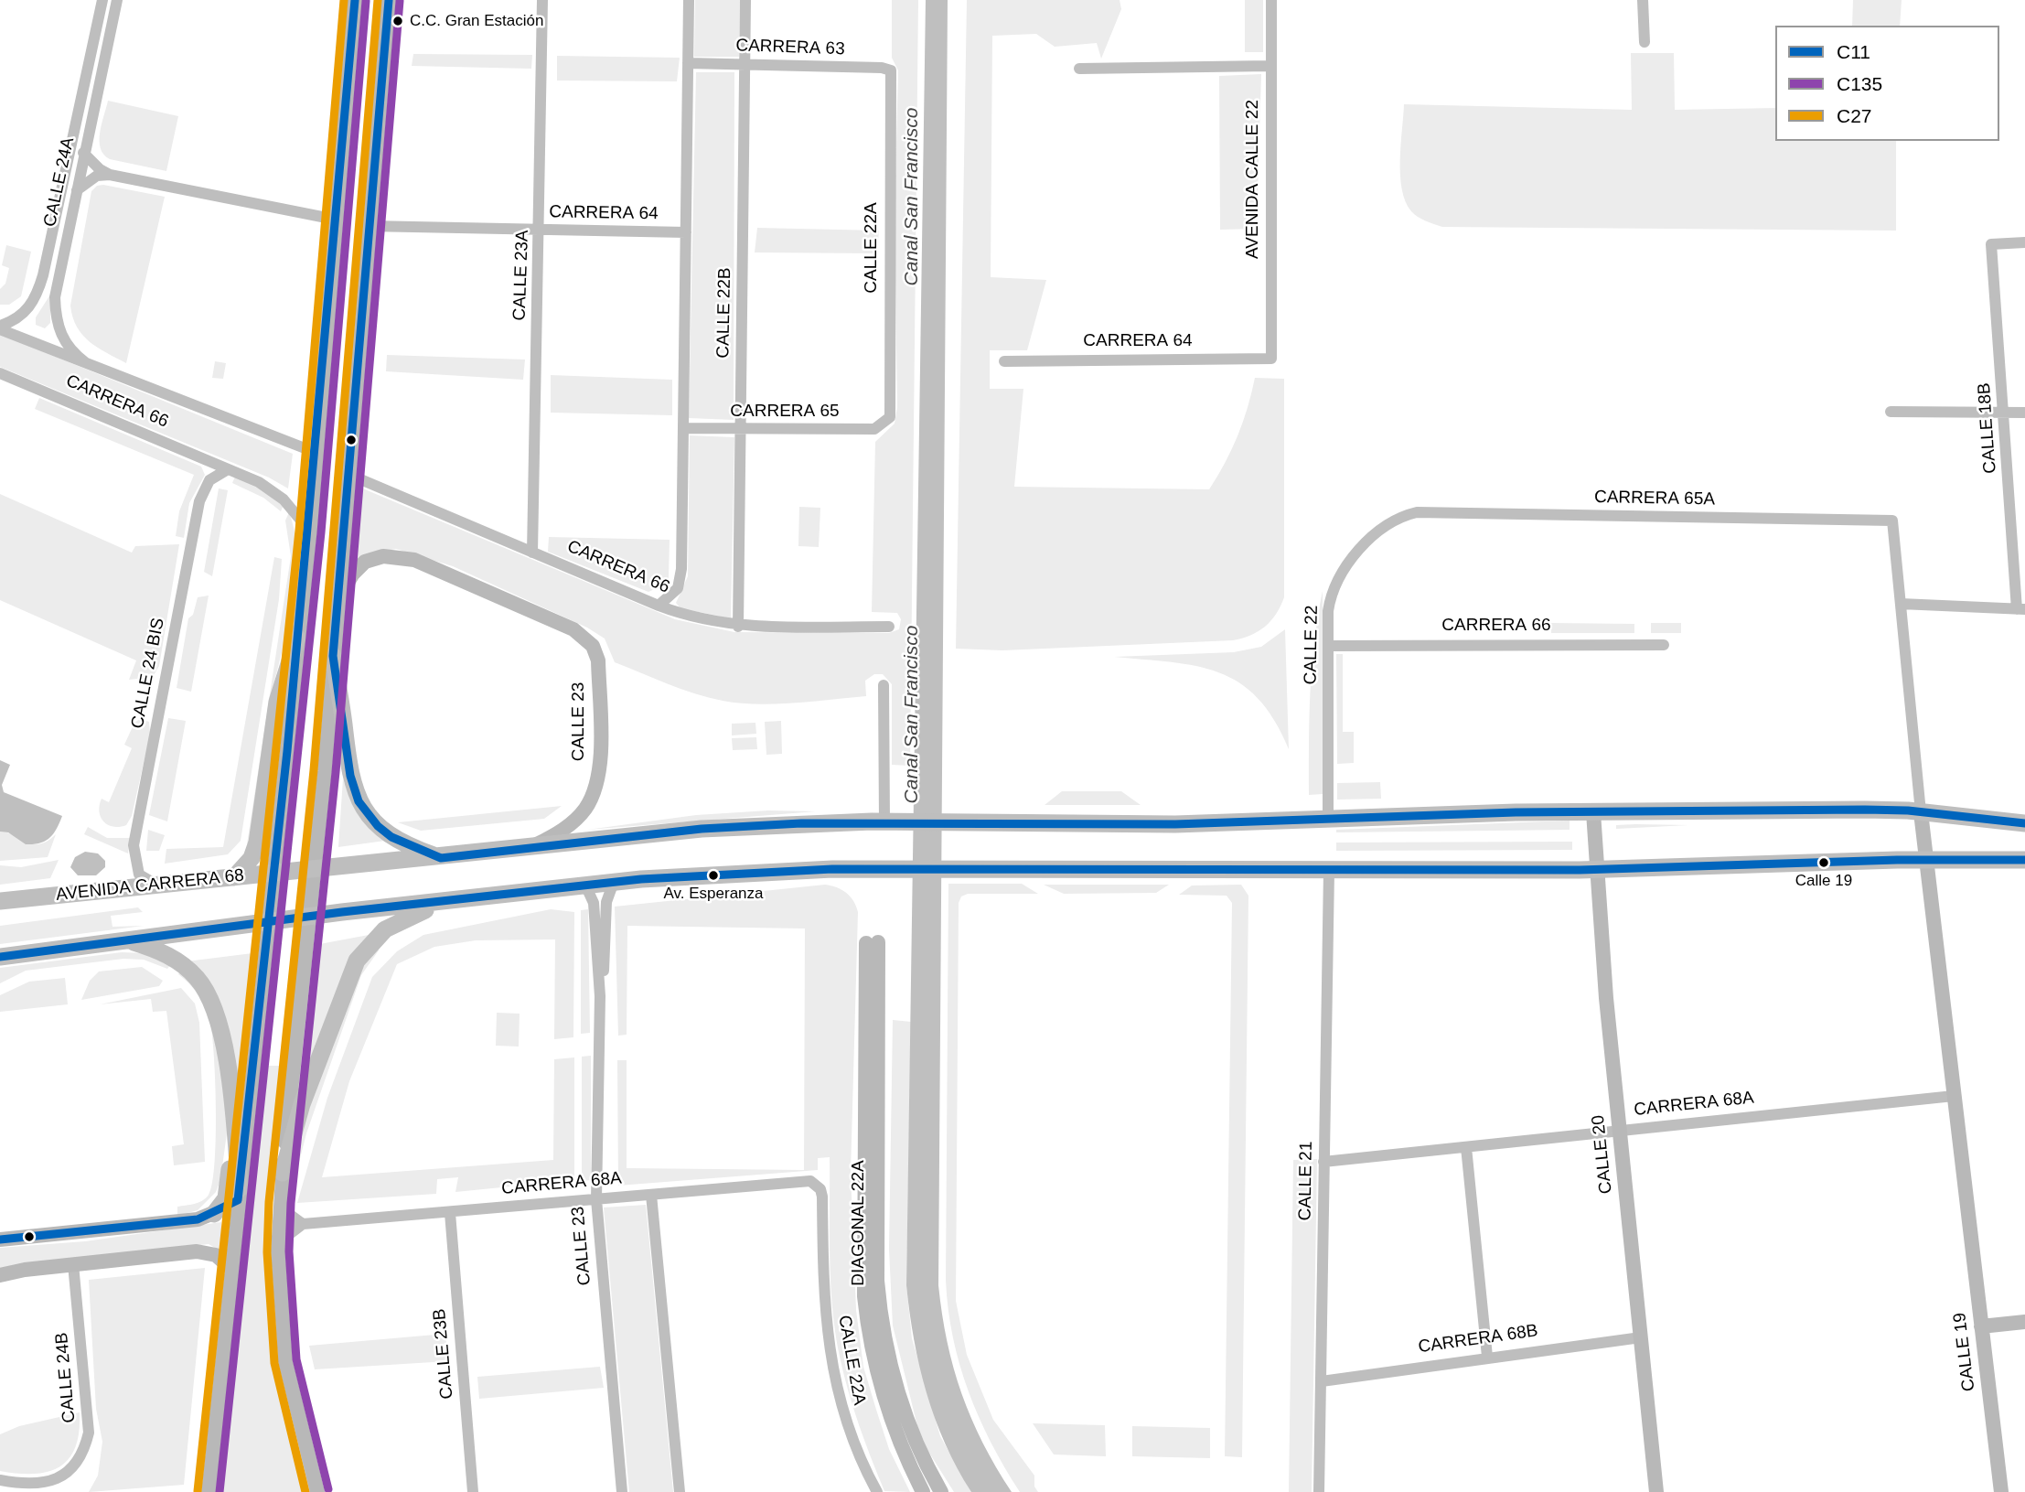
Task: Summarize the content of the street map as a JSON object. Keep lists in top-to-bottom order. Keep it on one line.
{"streets":{"main road":["AVENIDA CARRERA 68"],"street":["CARRERA 63","AVENIDA CALLE 22","CALLE 24A","CARRERA 64","CALLE 22A","CALLE 23A","CALLE 22B","CARRERA 66","CARRERA 65","CALLE 18B","CARRERA 65A","CALLE 22","CALLE 24 BIS","CALLE 23","CARRERA 68A","CALLE 20","CALLE 21","DIAGONAL 22A","CARRERA 68B","CALLE 19","CALLE 23B","CALLE 24B"]},"crossings":[["CARRERA 63","CALLE 22A"],["CARRERA 63","CALLE 22B"],["AVENIDA CALLE 22","CARRERA 64"],["CALLE 24A","CARRERA 66"],["CARRERA 64","CALLE 23A"],["CALLE 22A","CARRERA 65"],["CALLE 22A","CARRERA 68A"],["CALLE 23A","CARRERA 66"],["CALLE 22B","CARRERA 66"],["CALLE 22B","CARRERA 65"],["CARRERA 66","CALLE 22"],["CARRERA 66","CALLE 24 BIS"],["CARRERA 65A","CALLE 22"],["CARRERA 65A","CALLE 19"],["CALLE 22","AVENIDA CARRERA 68"],["CALLE 24 BIS","AVENIDA CARRERA 68"],["CALLE 23","AVENIDA CARRERA 68"],["CALLE 23","CARRERA 68A"],["AVENIDA CARRERA 68","CALLE 20"],["AVENIDA CARRERA 68","CALLE 19"],["CARRERA 68A","CALLE 20"],["CARRERA 68A","CALLE 21"],["CARRERA 68A","CALLE 19"],["CARRERA 68A","CALLE 23B"],["CALLE 20","CARRERA 68B"],["CALLE 21","CARRERA 68B"]],"water":["Canal San Francisco"],"places":["C.C. Gran Estación","Calle 19","Av. Esperanza"],"lines":["transit line C11","transit line C27","transit line C135"],"legend":["C11","C135","C27"]}
